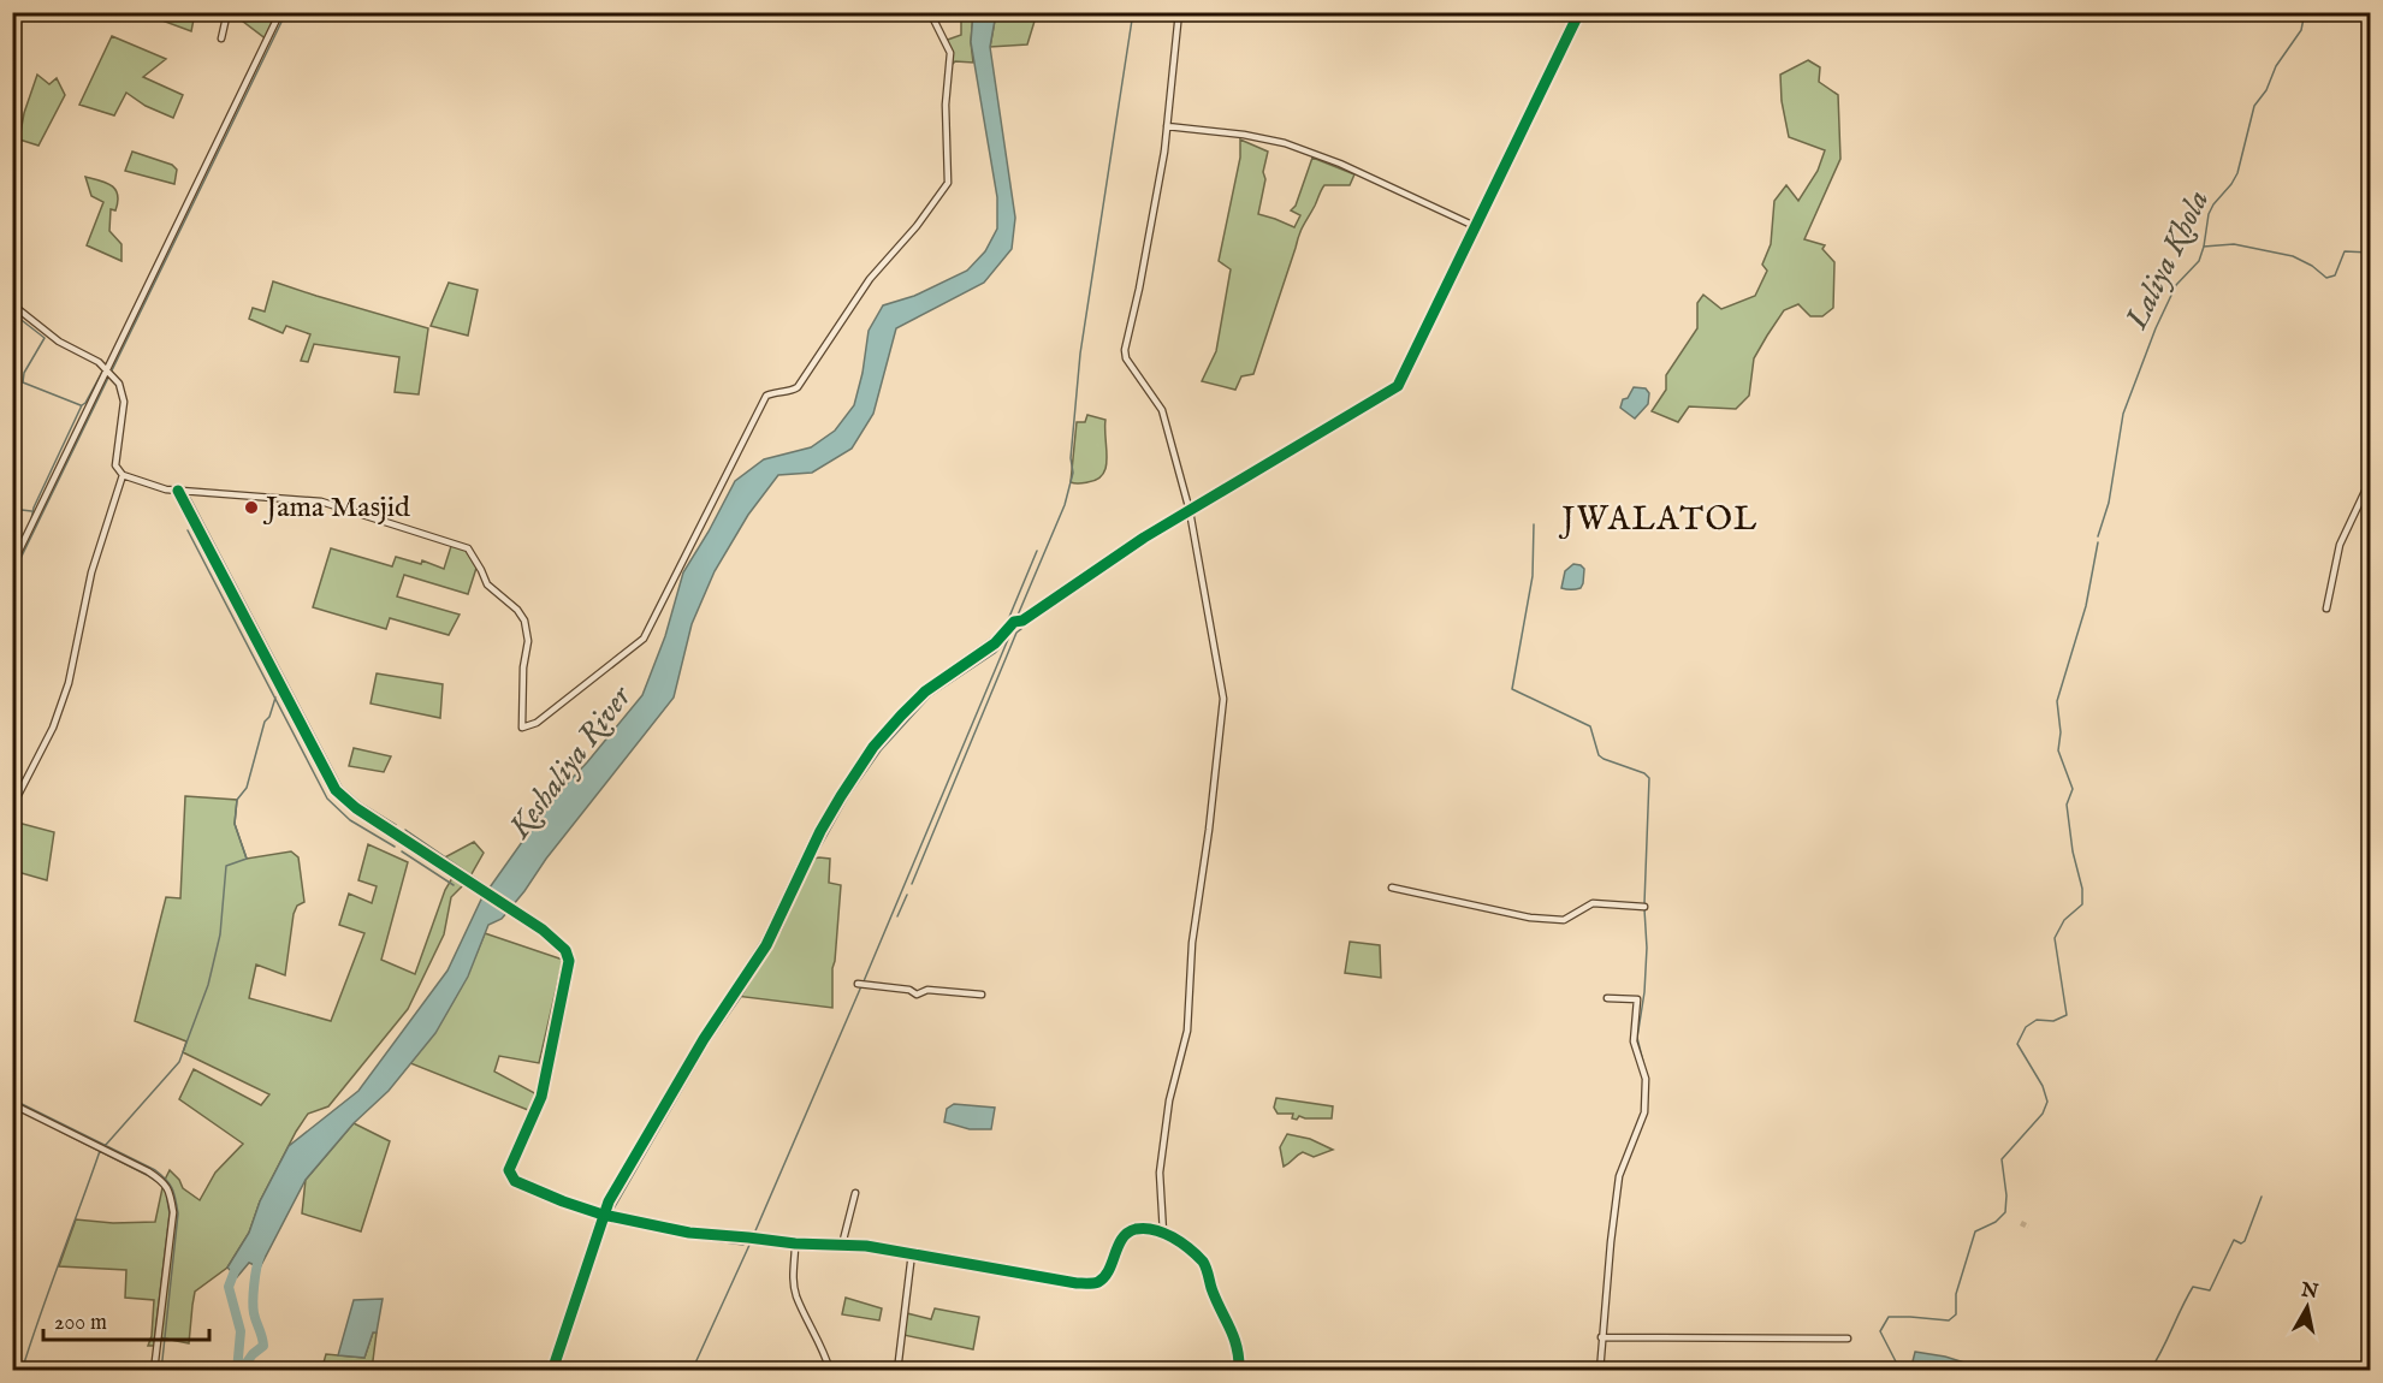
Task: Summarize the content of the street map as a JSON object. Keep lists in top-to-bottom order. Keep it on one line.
{"districts":["JWALATOL"],"water":["Laliya Khola","Keshaliya River"],"places":["Jama Masjid"],"scale_bar":"200 m","north":"top"}
